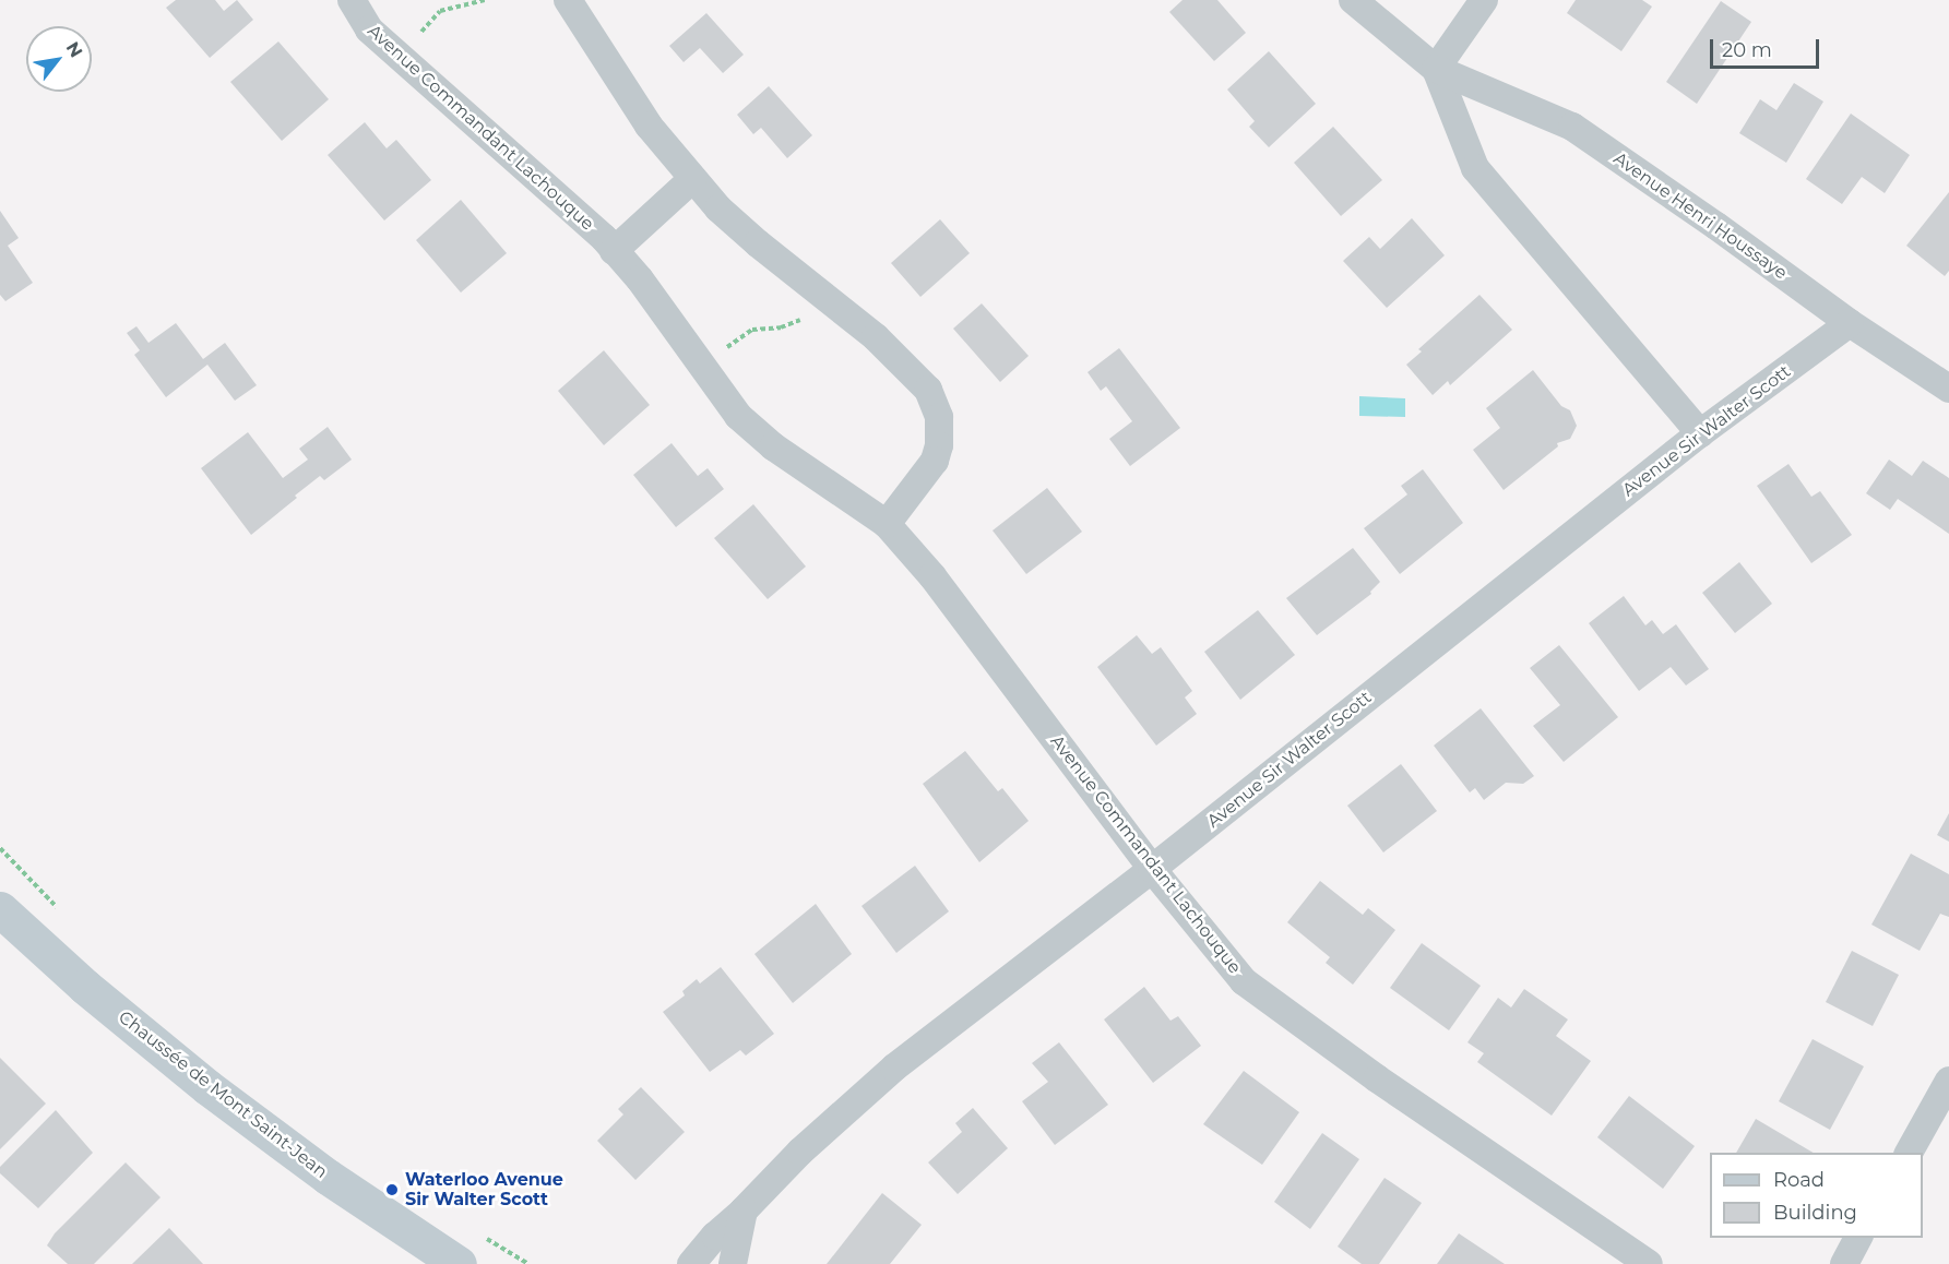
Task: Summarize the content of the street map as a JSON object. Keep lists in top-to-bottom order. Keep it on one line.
{"streets":{"street":["Avenue Commandant Lachouque","Avenue Henri Houssaye","Avenue Sir Walter Scott","Chaussée de Mont Saint-Jean"]},"crossings":[["Avenue Commandant Lachouque","Avenue Sir Walter Scott"],["Avenue Henri Houssaye","Avenue Sir Walter Scott"]],"places":["Waterloo Avenue Sir Walter Scott"],"legend":["Road","Building"],"scale_bar":"20 m","north":"top right"}
